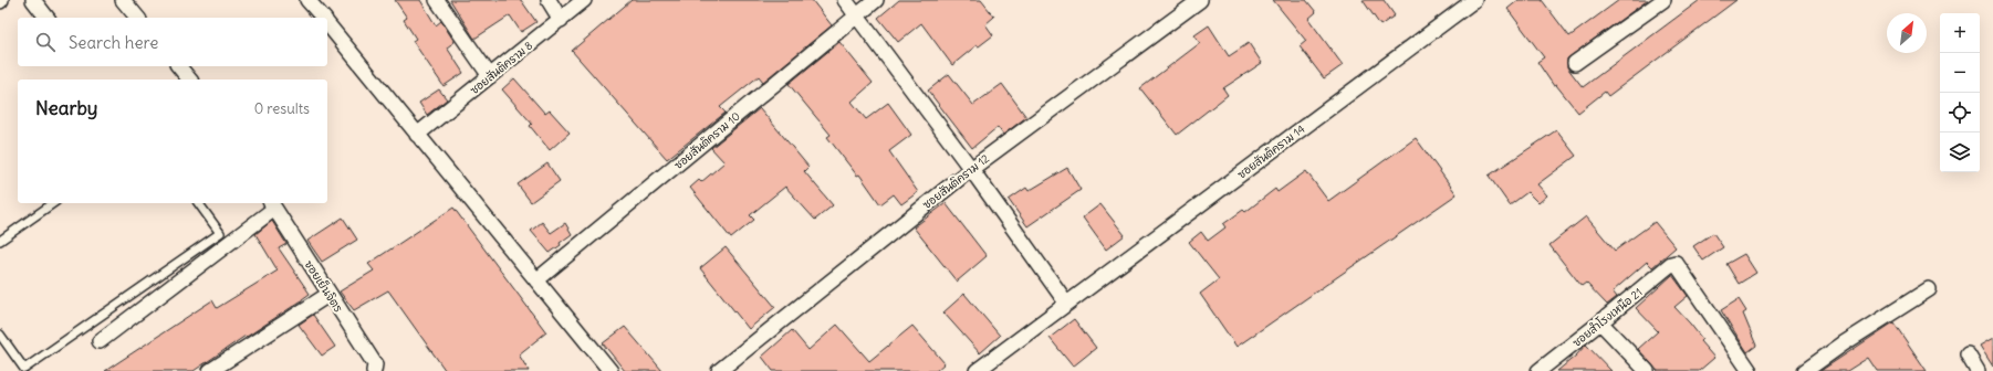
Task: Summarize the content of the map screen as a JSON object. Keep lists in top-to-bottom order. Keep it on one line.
{"streets":{"street":["ซอยสันติคราม 8","ซอยสันติคราม 10","ซอยสันติคราม 14","ซอยสันติคราม 12","ซอยเย็นจิตร","ซอยสำโรงเหนือ 21"]},"north":"top right","page":{"map_buttons":["+","−"],"search":"Search here","heading":["Nearby","0 results"]}}
